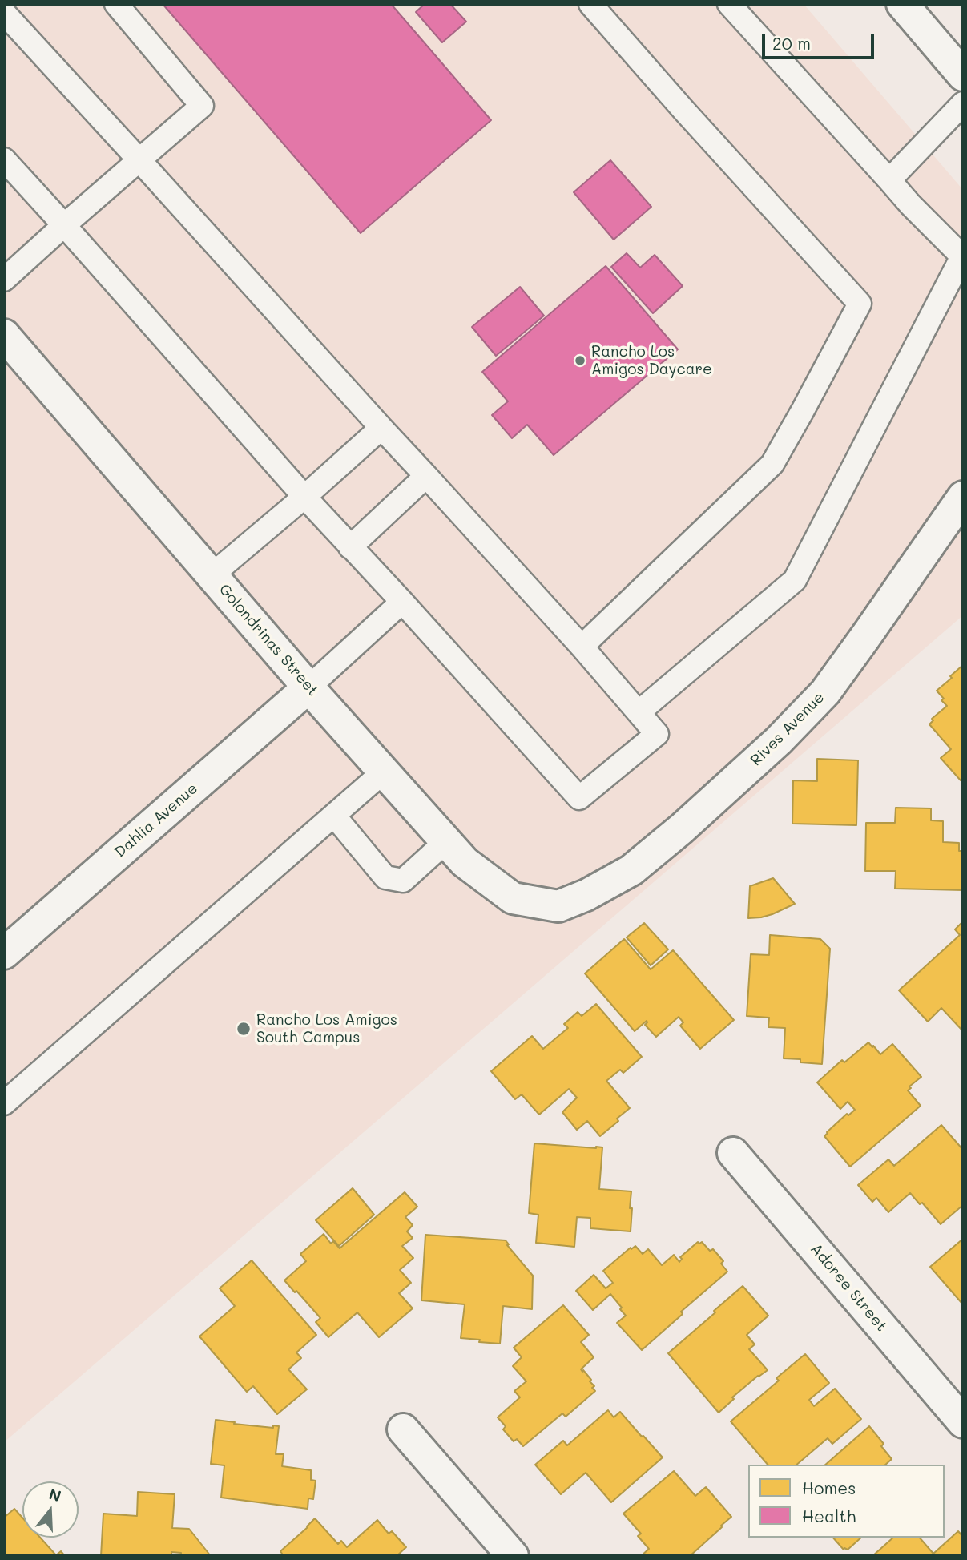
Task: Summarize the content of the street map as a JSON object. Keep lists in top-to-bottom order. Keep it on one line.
{"streets":{"street":["Golondrinas Street","Rives Avenue","Dahlia Avenue","Adoree Street"]},"crossings":[["Golondrinas Street","Rives Avenue"],["Golondrinas Street","Dahlia Avenue"]],"places":["Rancho Los Amigos Daycare","Rancho Los Amigos South Campus"],"legend":["Homes","Health"],"scale_bar":"20 m","north":"top"}
